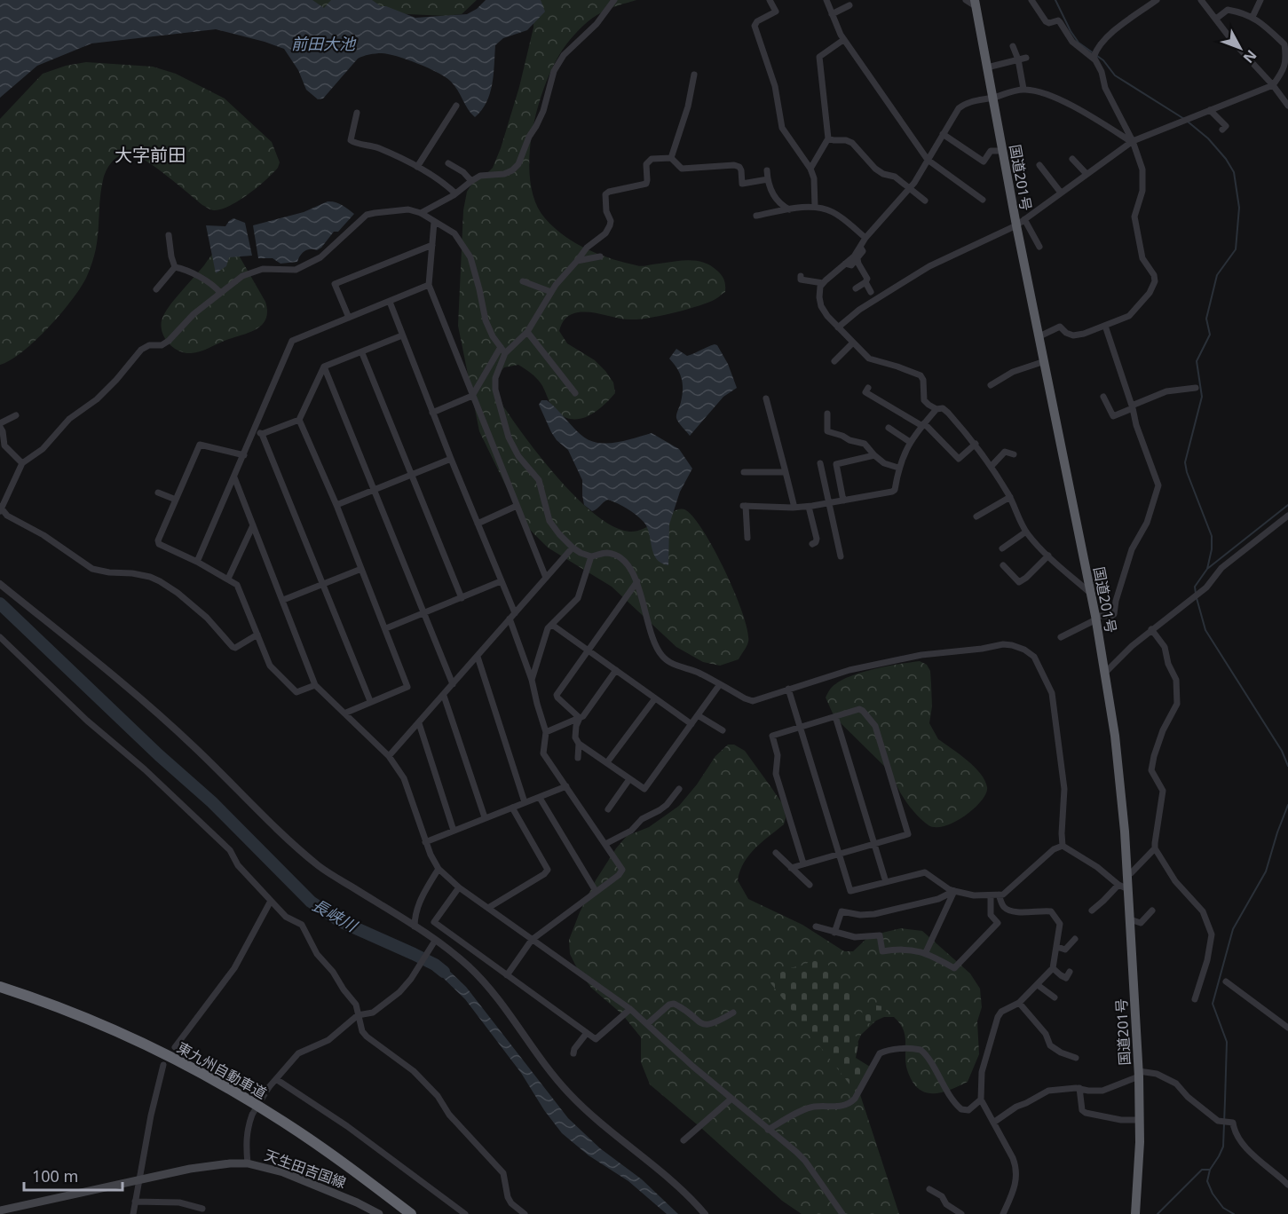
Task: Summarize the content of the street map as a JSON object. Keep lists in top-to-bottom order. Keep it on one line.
{"streets":{"highway":["国道201号","東九州自動車道"],"main road":["天生田吉国線"]},"districts":["大字前田"],"water":["前田大池","長峡川"],"scale_bar":"100 m","north":"bottom right"}
